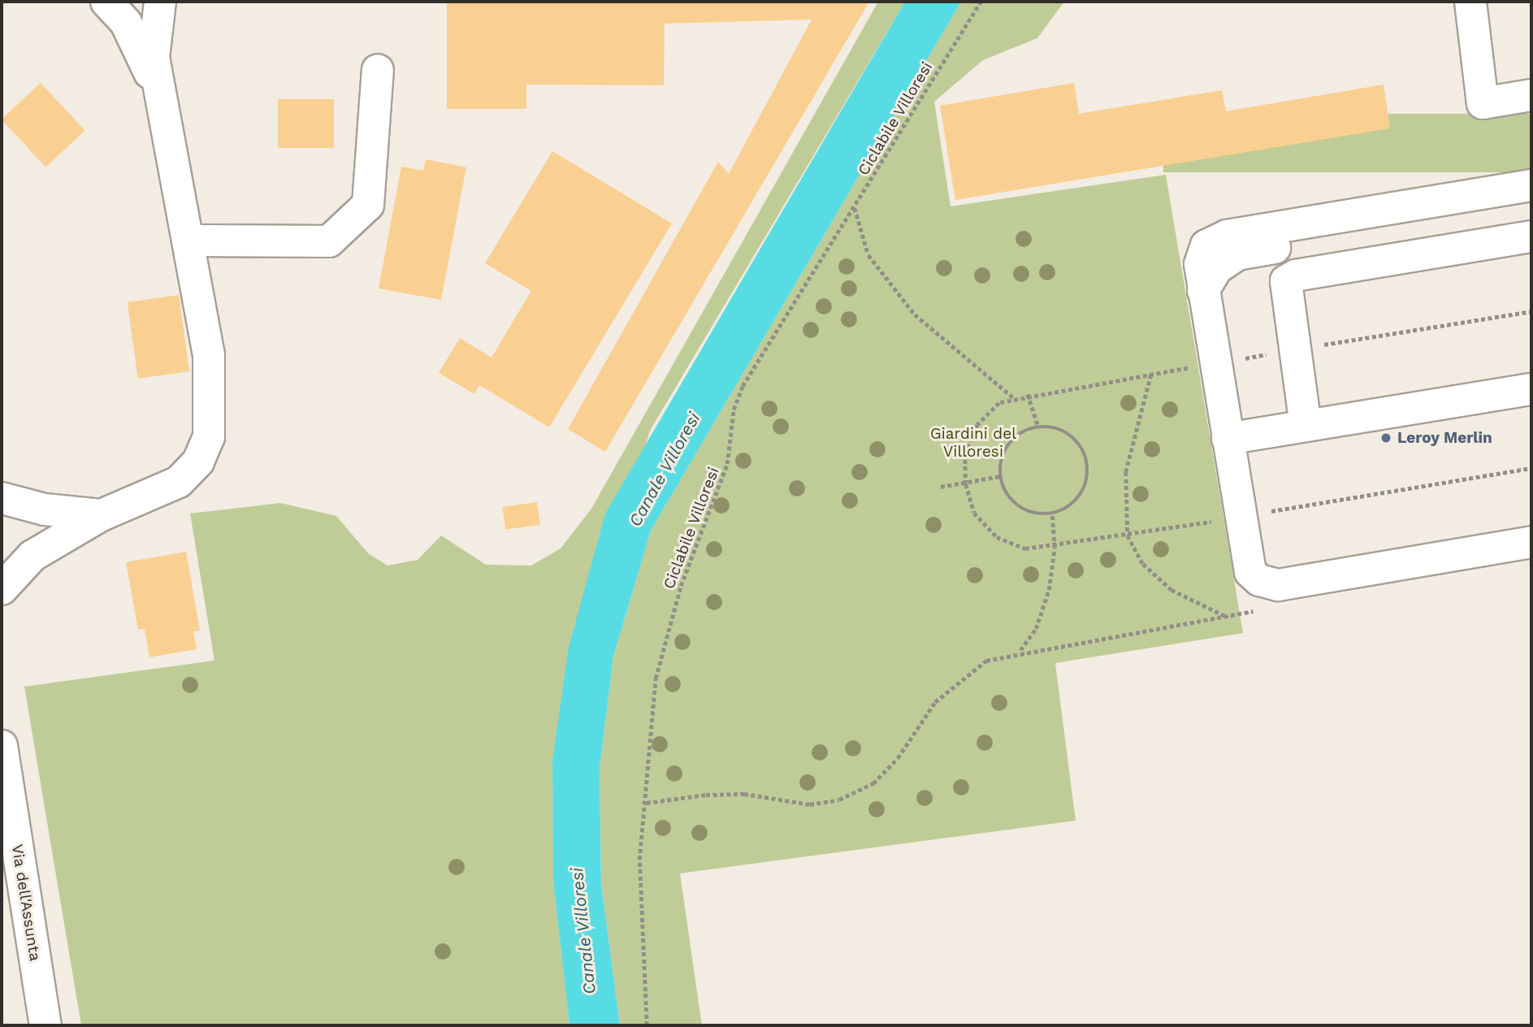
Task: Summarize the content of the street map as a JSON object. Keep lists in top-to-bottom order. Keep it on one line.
{"streets":{"main road":["Via dell'Assunta"],"path":["Ciclabile Villoresi"]},"water":["Canale Villoresi"],"parks":["Giardini del Villoresi"],"places":["Leroy Merlin"]}
